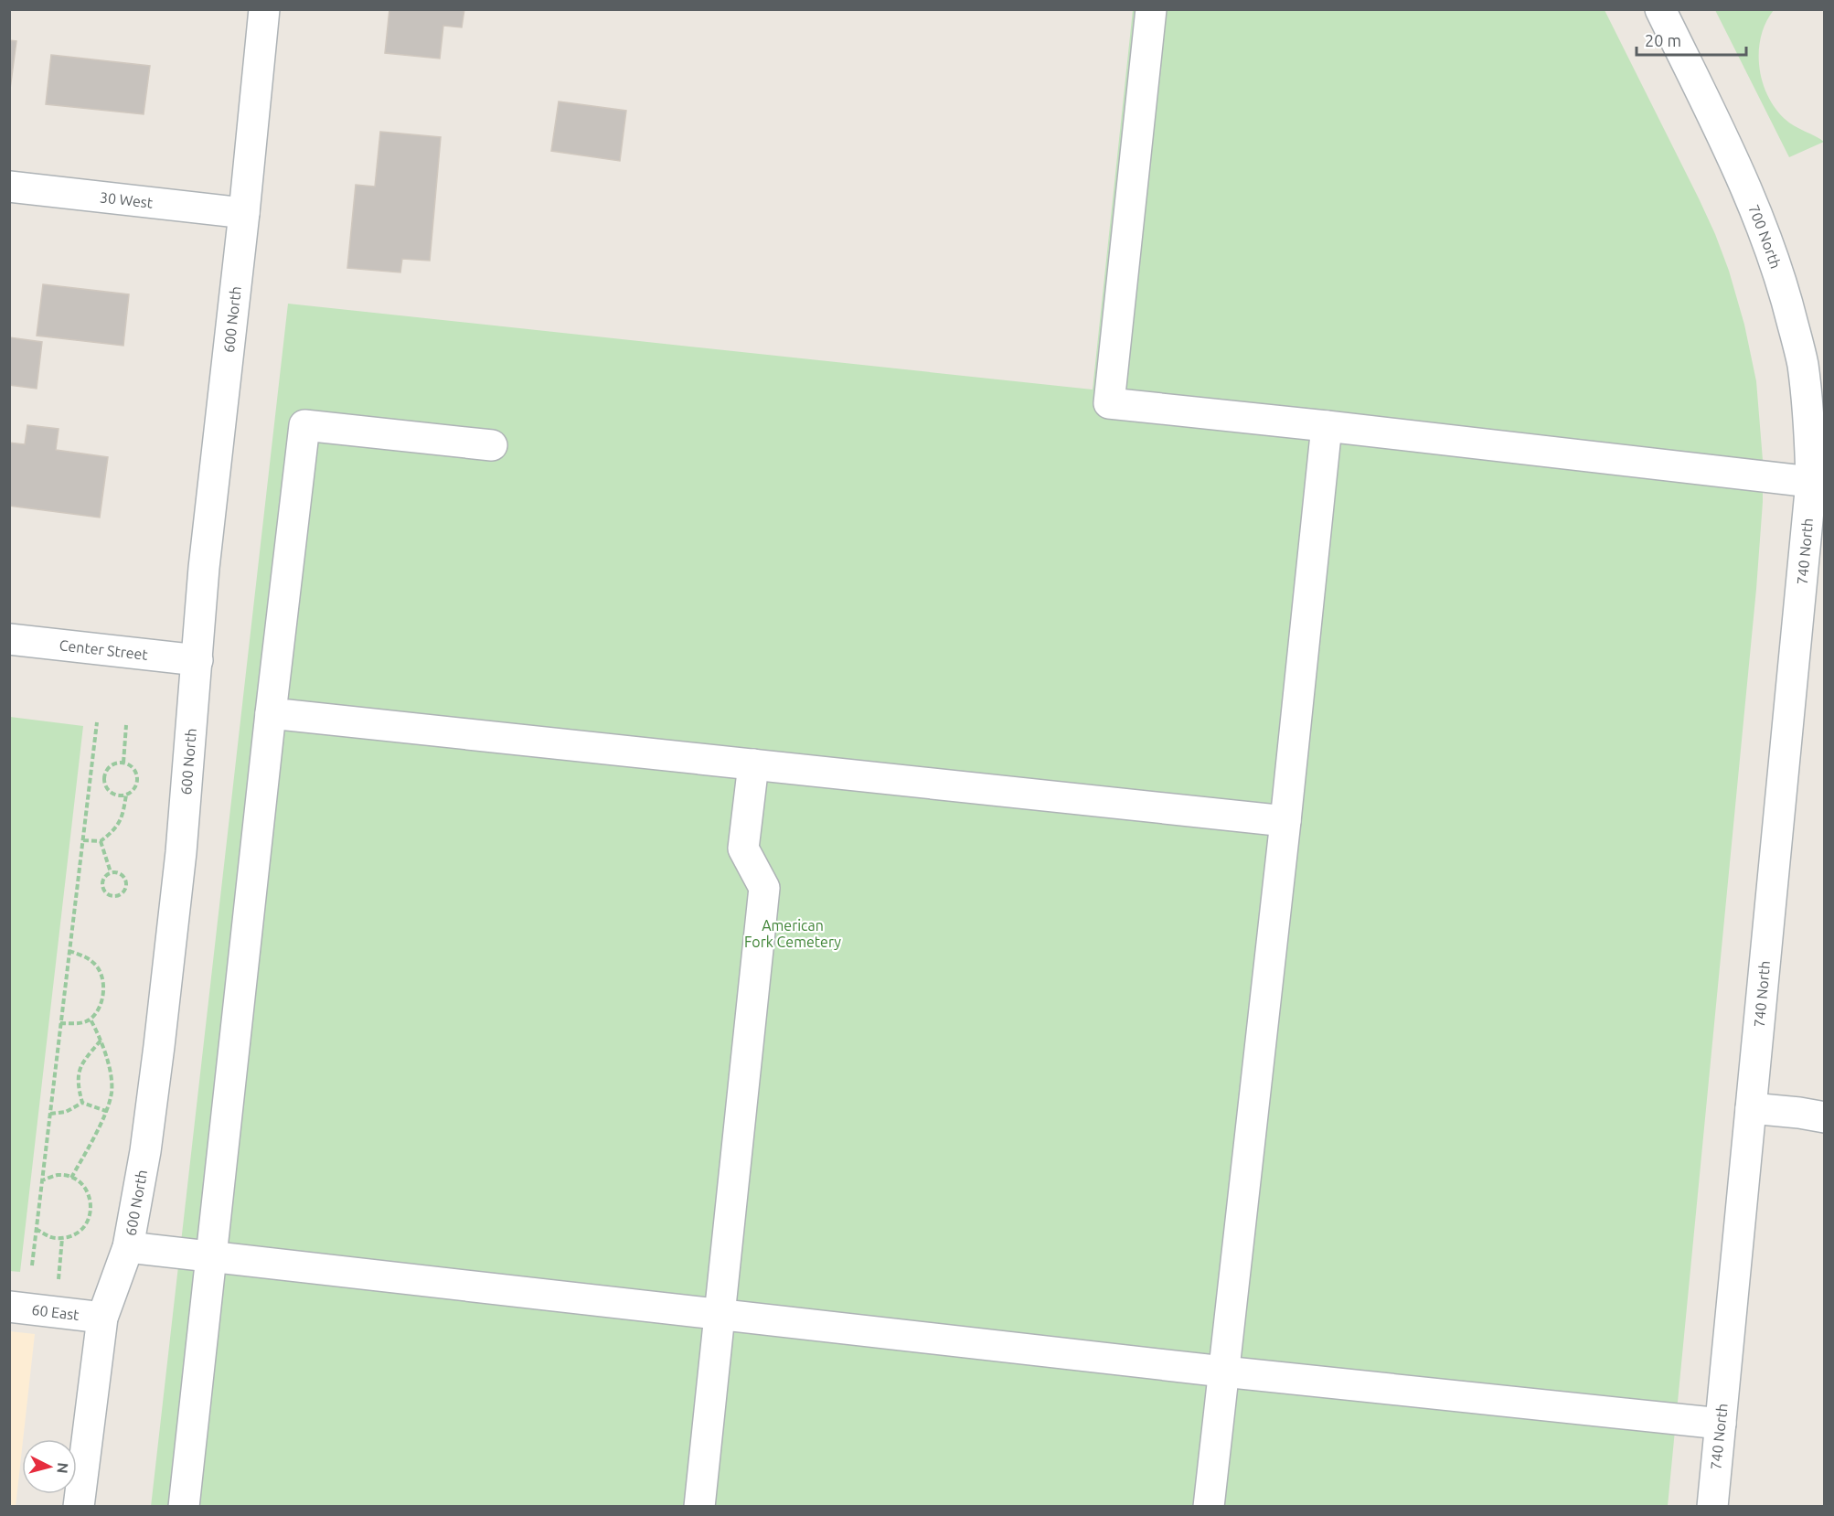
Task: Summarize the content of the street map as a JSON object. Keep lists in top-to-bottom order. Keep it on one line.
{"streets":{"street":["30 West","700 North","600 North","740 North","Center Street","60 East"]},"crossings":[["30 West","600 North"],["700 North","740 North"],["600 North","Center Street"],["600 North","60 East"]],"parks":["American Fork Cemetery"],"scale_bar":"20 m","north":"right"}
